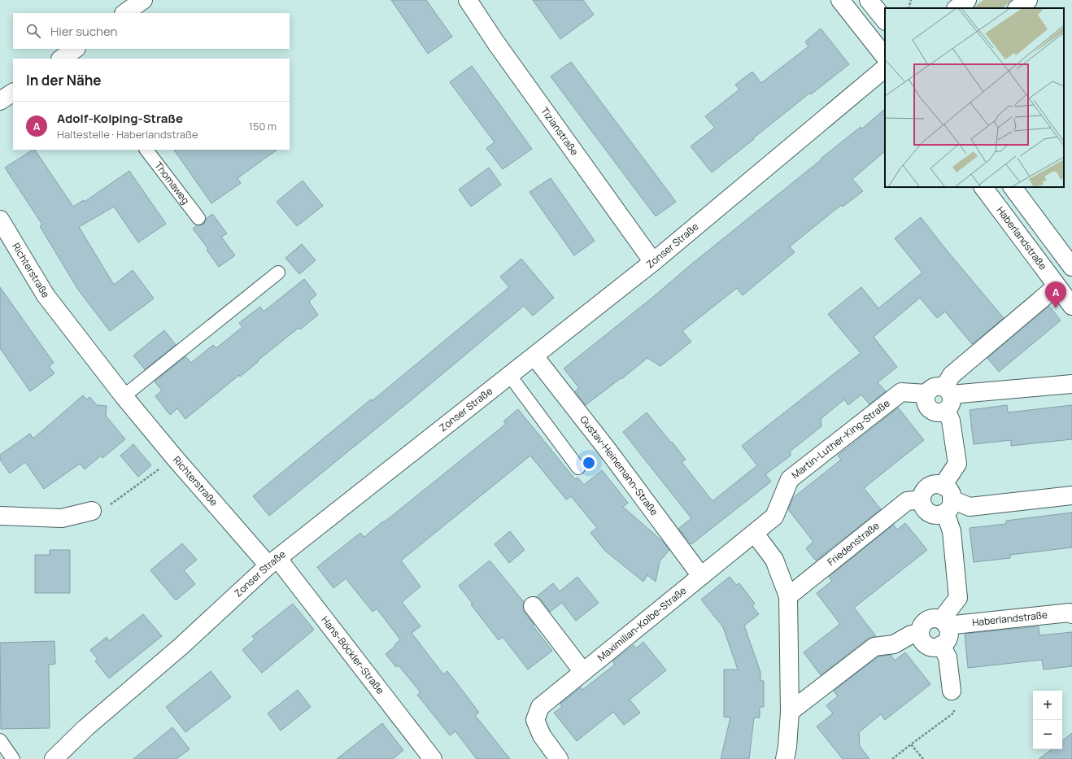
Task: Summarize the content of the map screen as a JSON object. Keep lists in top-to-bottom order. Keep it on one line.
{"streets":{"street":["Tizianstraße","Haberlandstraße","Zonser Straße","Richterstraße","Martin-Luther-King-Straße","Gustav-Heinemann-Straße","Friedenstraße","Maximilian-Kolbe-Straße","Hans-Böckler-Straße"],"lane":["Thomaweg"]},"crossings":[["Tizianstraße","Zonser Straße"],["Zonser Straße","Richterstraße"],["Zonser Straße","Gustav-Heinemann-Straße"],["Zonser Straße","Hans-Böckler-Straße"],["Richterstraße","Hans-Böckler-Straße"],["Martin-Luther-King-Straße","Gustav-Heinemann-Straße"],["Martin-Luther-King-Straße","Maximilian-Kolbe-Straße"],["Gustav-Heinemann-Straße","Maximilian-Kolbe-Straße"]],"page":{"search":"Hier suchen","heading":"In der Nähe","list":[{"mark":"A","name":"Adolf-Kolping-Straße","note":"Haltestelle · Haberlandstraße","value":"150 m"}],"pins":"A","map_buttons":["+","−"]}}
